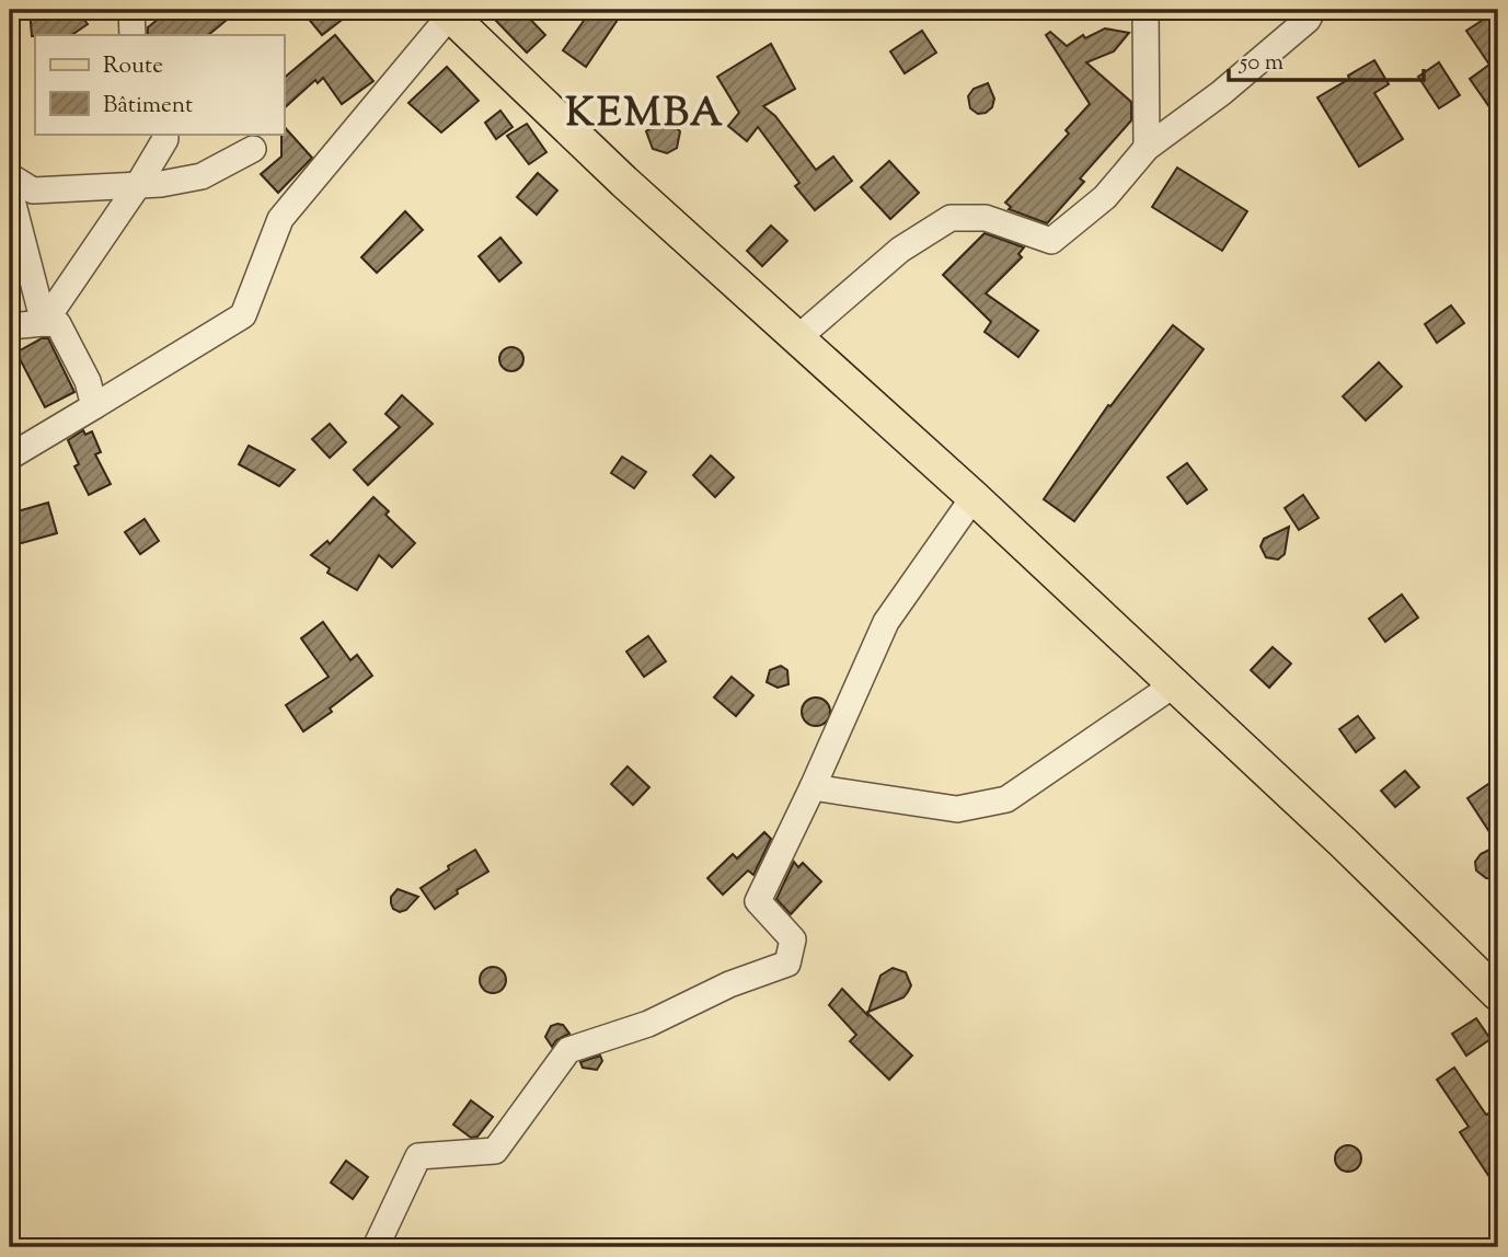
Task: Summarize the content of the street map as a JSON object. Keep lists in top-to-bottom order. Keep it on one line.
{"districts":["KEMBA"],"legend":["Route","Bâtiment"],"scale_bar":"50 m"}
